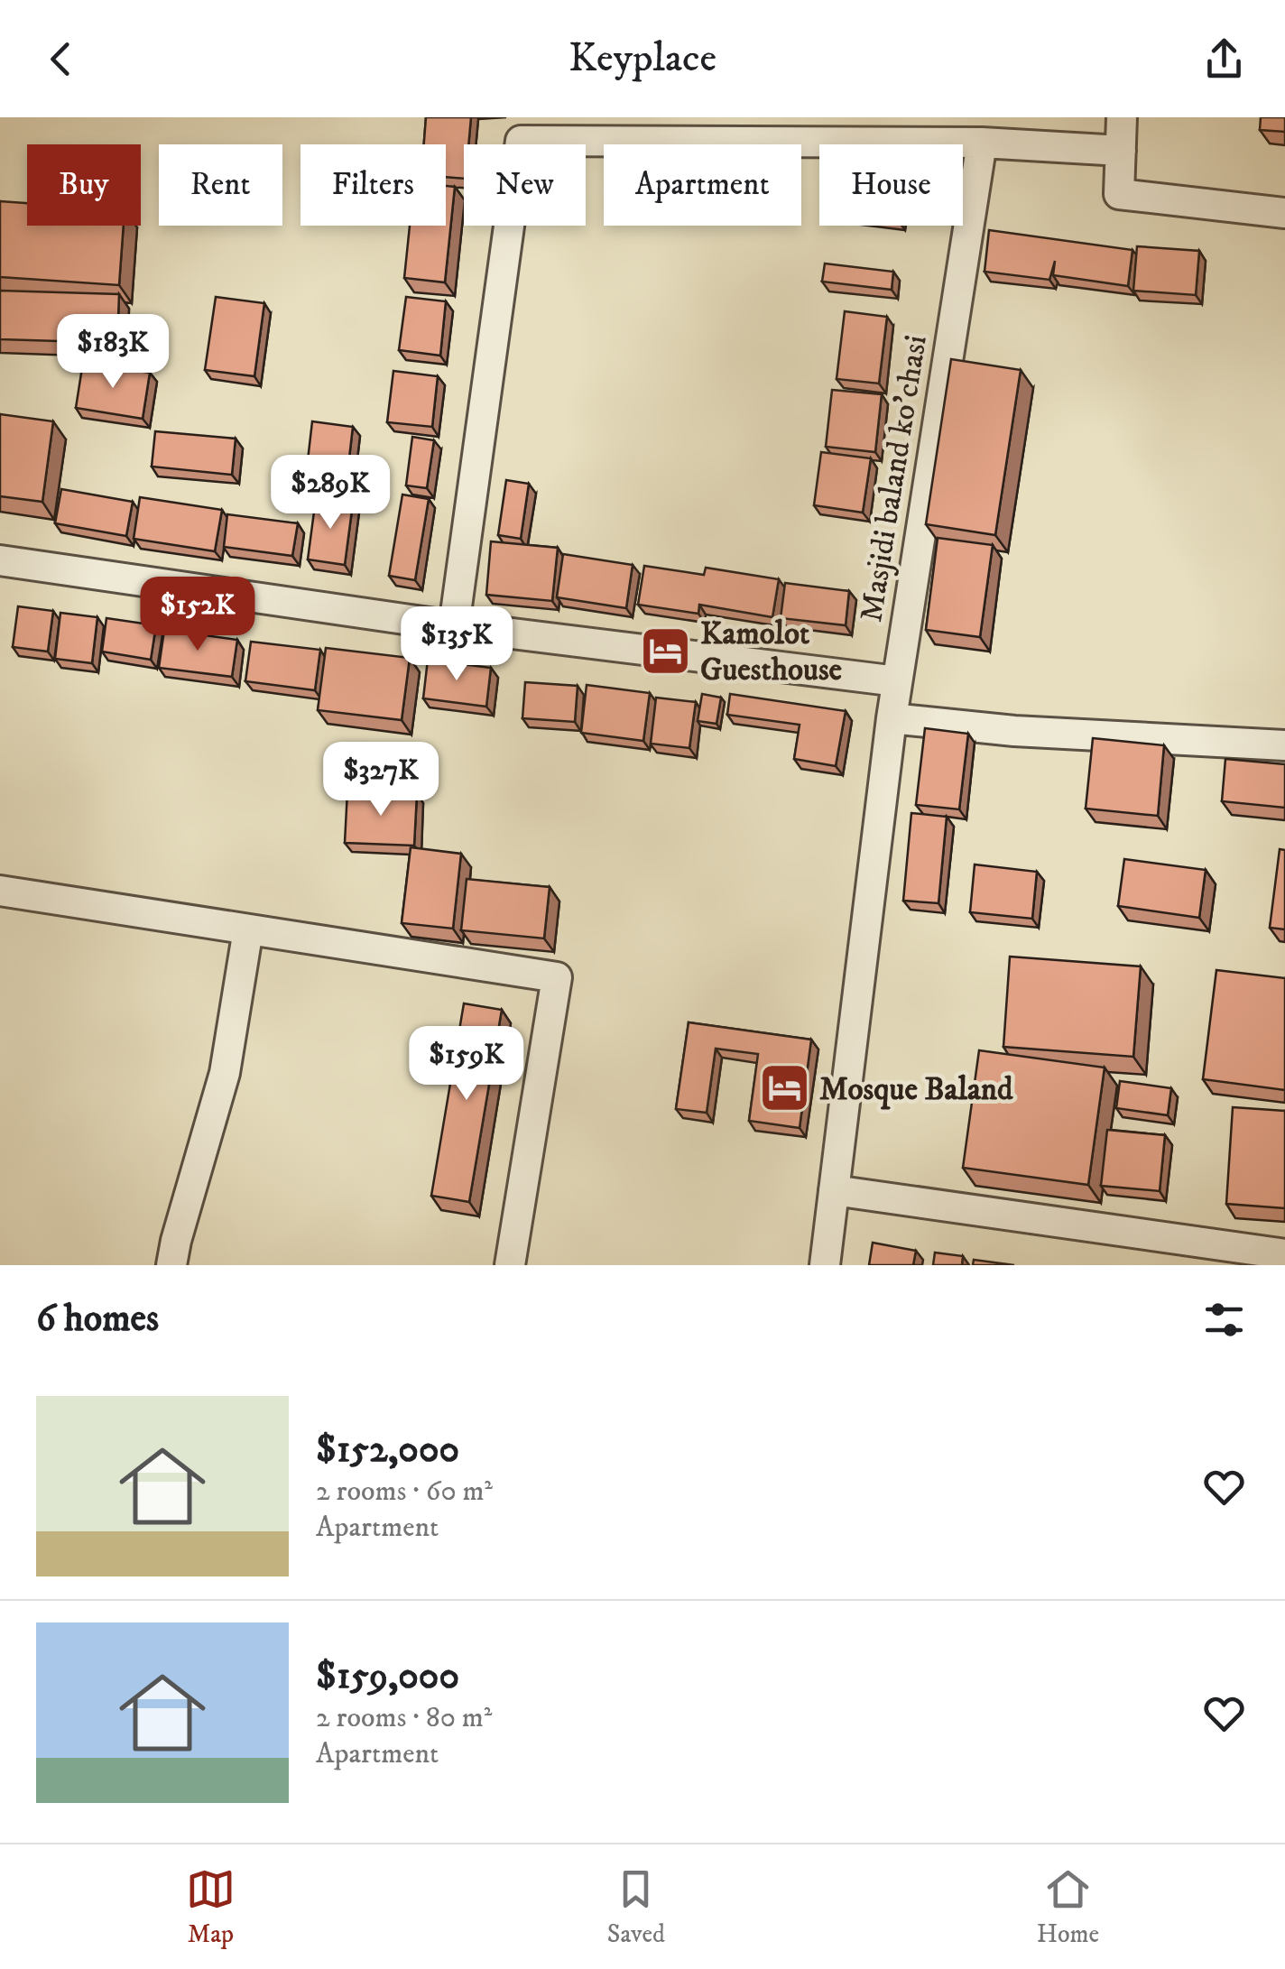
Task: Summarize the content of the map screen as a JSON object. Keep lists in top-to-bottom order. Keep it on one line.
{"streets":{"street":["Masjidi baland ko'chasi"]},"places":{"hotel":["Kamolot Guesthouse","Mosque Baland"]},"page":{"header":"Keyplace","chip":["Buy","Rent","Filters","New","Apartment","House"],"price":["$183K","$289K","$152K","$135K","$327K","$159K"],"heading":"6 homes","list":[{"name":"$152,000","note":"2 rooms · 60 m² · Apartment"},{"name":"$159,000","note":"2 rooms · 80 m² · Apartment"}],"tabs":["Map","Saved","Home"]}}
